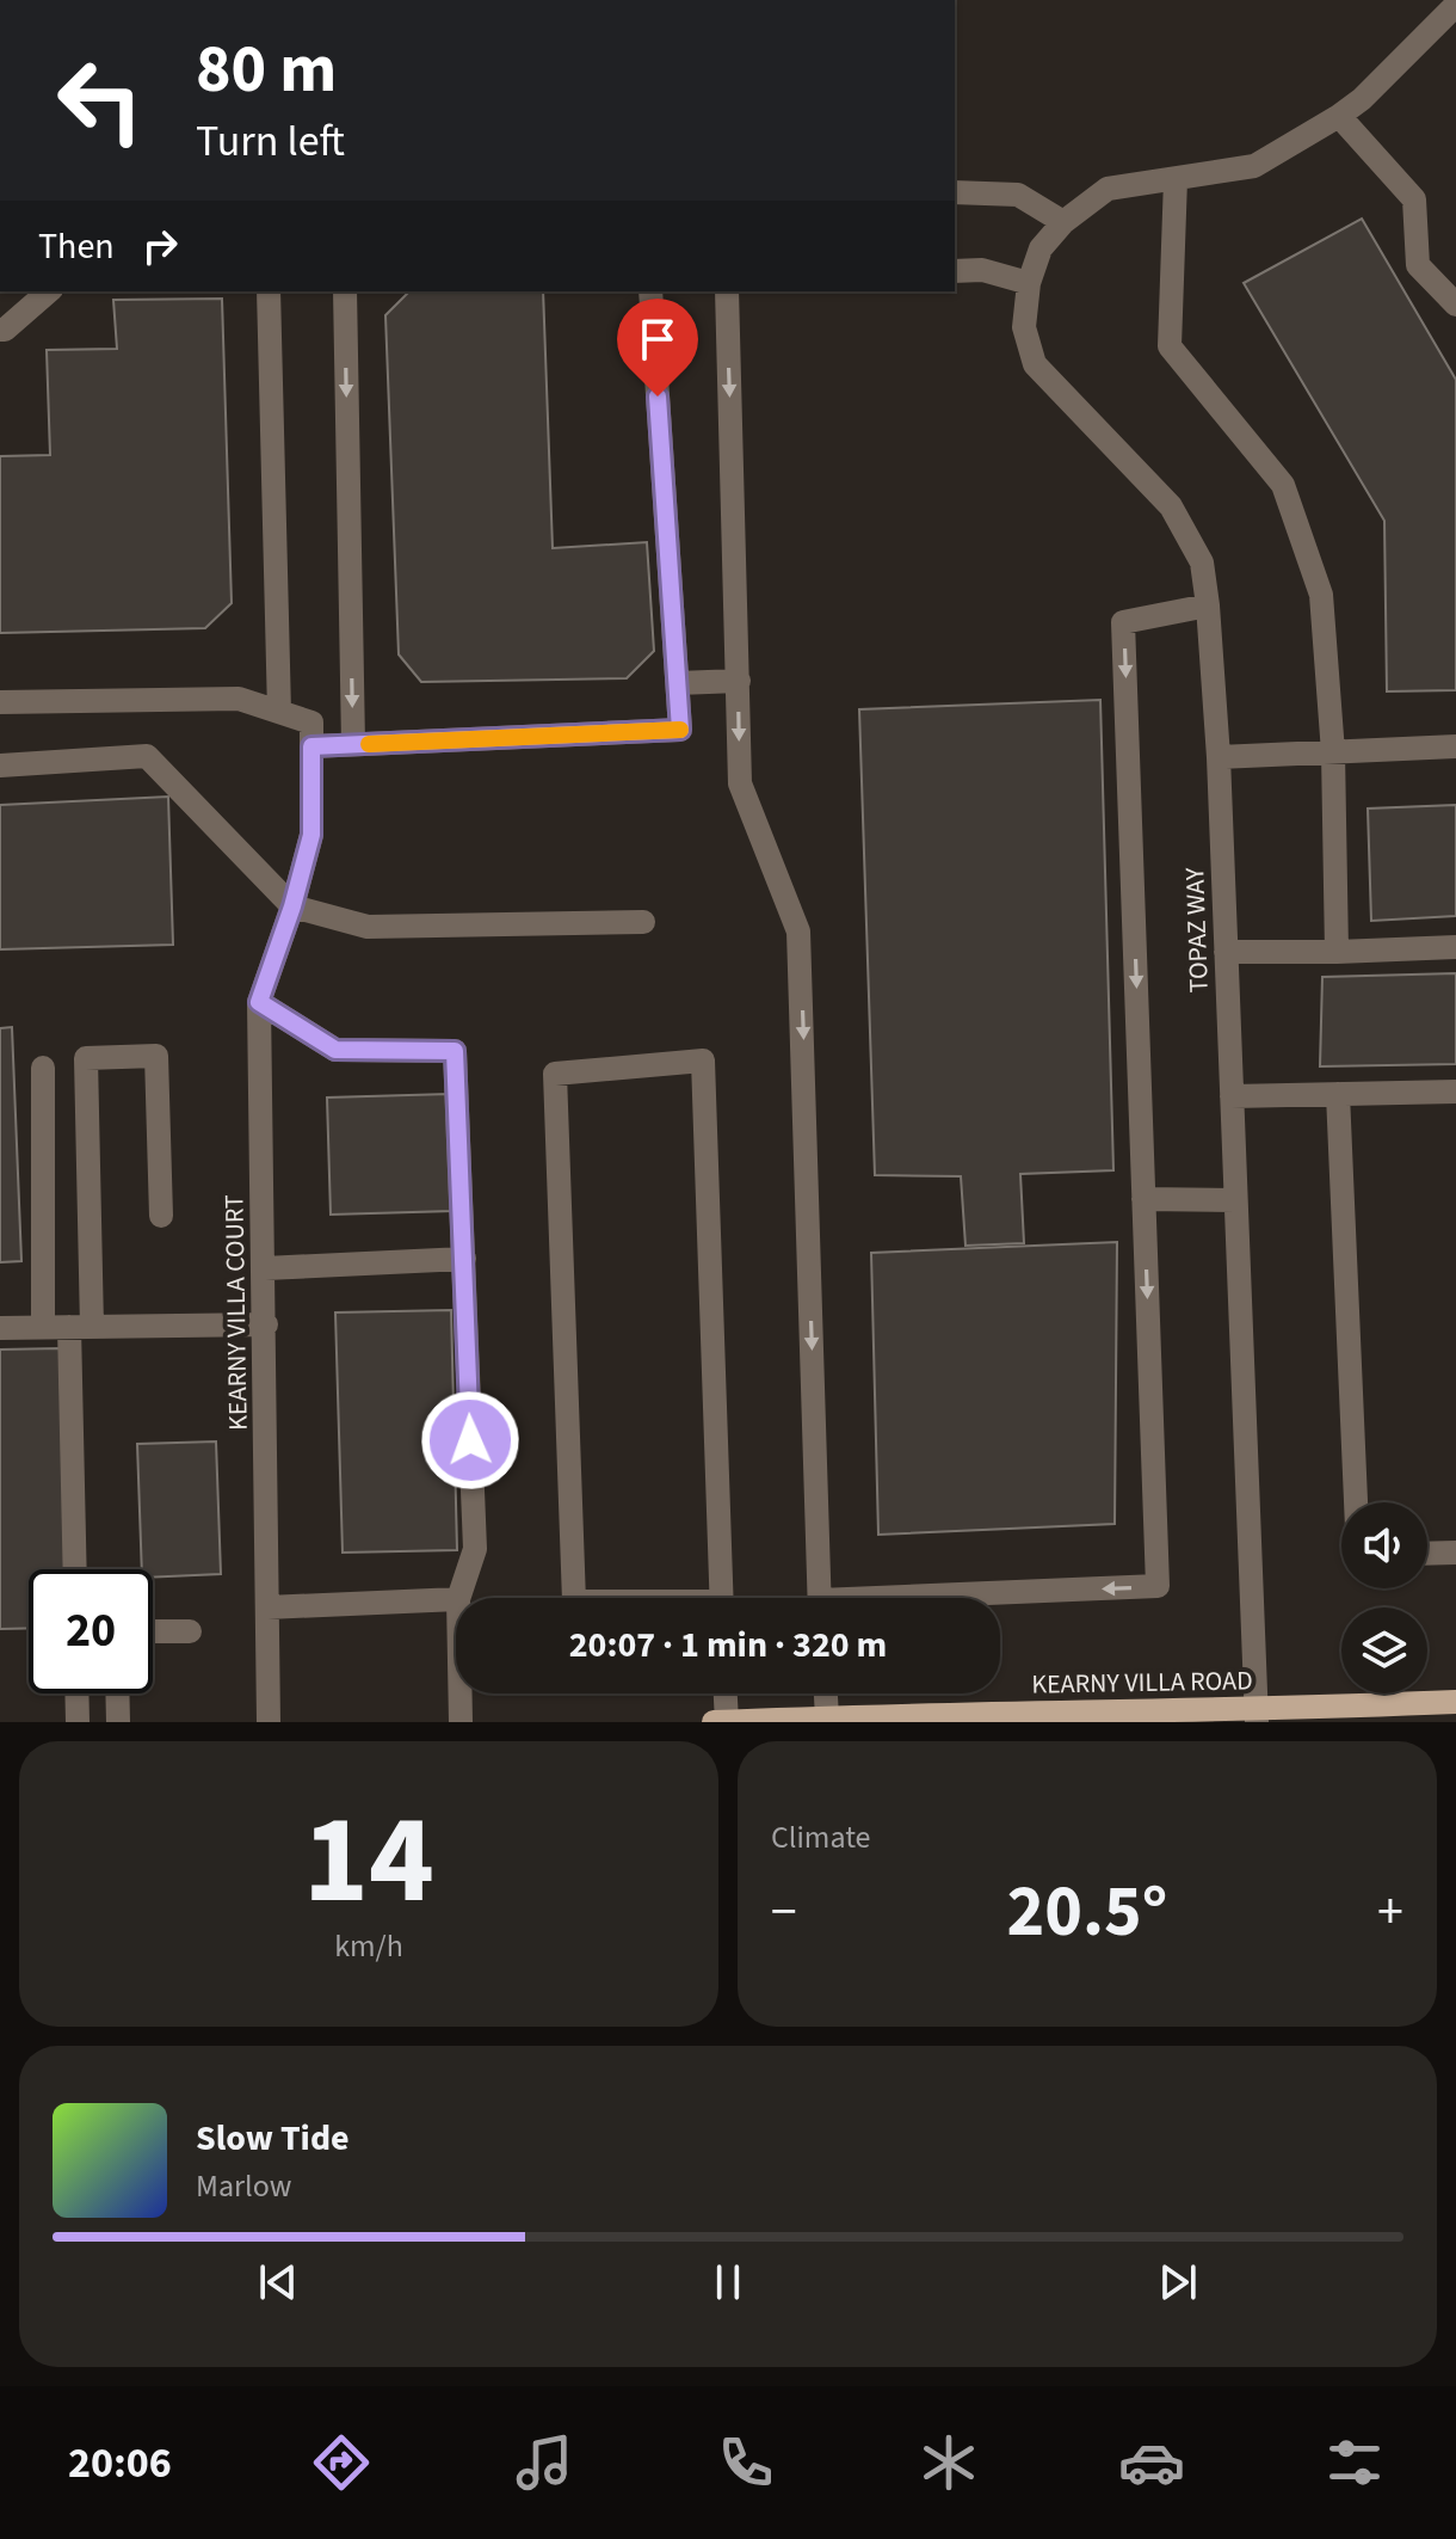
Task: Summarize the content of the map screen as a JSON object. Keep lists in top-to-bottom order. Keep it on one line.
{"streets":{"main road":["KEARNY VILLA ROAD"],"street":["TOPAZ WAY","KEARNY VILLA COURT"]},"crossings":[["TOPAZ WAY","KEARNY VILLA ROAD"]],"page":{"turn":["80 m","Turn left"],"then":"Then","limit":"20","trip":"20:07 · 1 min · 320 m","tile":[["14","km/h"],"Climate"],"heat":["−","20.5°","+"],"song":["Slow Tide","Marlow"],"tabs":"20:06"}}
